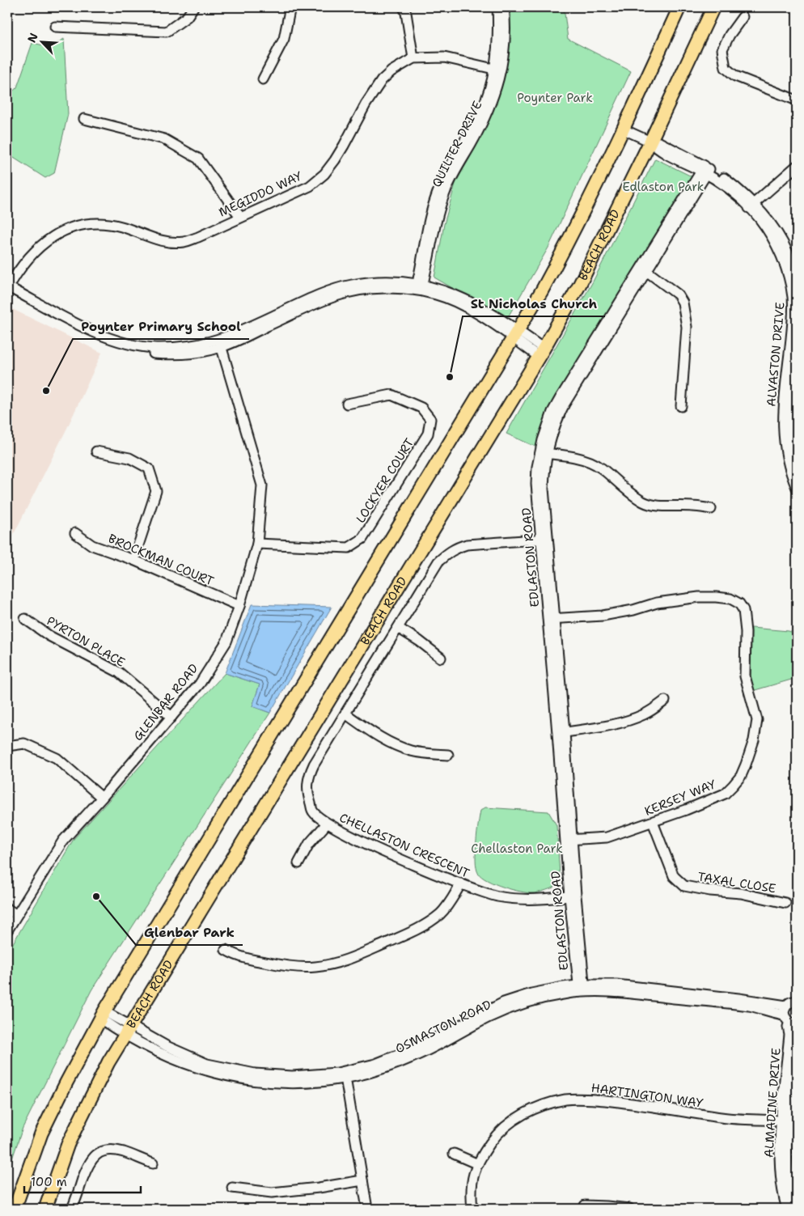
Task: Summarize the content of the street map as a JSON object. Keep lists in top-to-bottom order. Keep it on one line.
{"streets":{"main road":["BEACH ROAD"],"street":["QUILTER DRIVE","MEGIDDO WAY","ALVASTON DRIVE","LOCKYER COURT","EDLASTON ROAD","BROCKMAN COURT","PYRTON PLACE","GLENBAR ROAD","KERSEY WAY","CHELLASTON CRESCENT","TAXAL CLOSE","OSMASTON ROAD","HARTINGTON WAY","ALMADINE DRIVE"]},"crossings":[["QUILTER DRIVE","MEGIDDO WAY"],["BEACH ROAD","ALVASTON DRIVE"],["BEACH ROAD","OSMASTON ROAD"],["ALVASTON DRIVE","EDLASTON ROAD"],["LOCKYER COURT","GLENBAR ROAD"],["EDLASTON ROAD","KERSEY WAY"],["EDLASTON ROAD","CHELLASTON CRESCENT"],["EDLASTON ROAD","OSMASTON ROAD"],["BROCKMAN COURT","GLENBAR ROAD"],["PYRTON PLACE","GLENBAR ROAD"],["KERSEY WAY","TAXAL CLOSE"],["OSMASTON ROAD","ALMADINE DRIVE"],["HARTINGTON WAY","ALMADINE DRIVE"]],"parks":["Poynter Park","Edlaston Park","Chellaston Park"],"places":["St Nicholas Church","Poynter Primary School","Glenbar Park"],"scale_bar":"100 m","north":"top left"}
